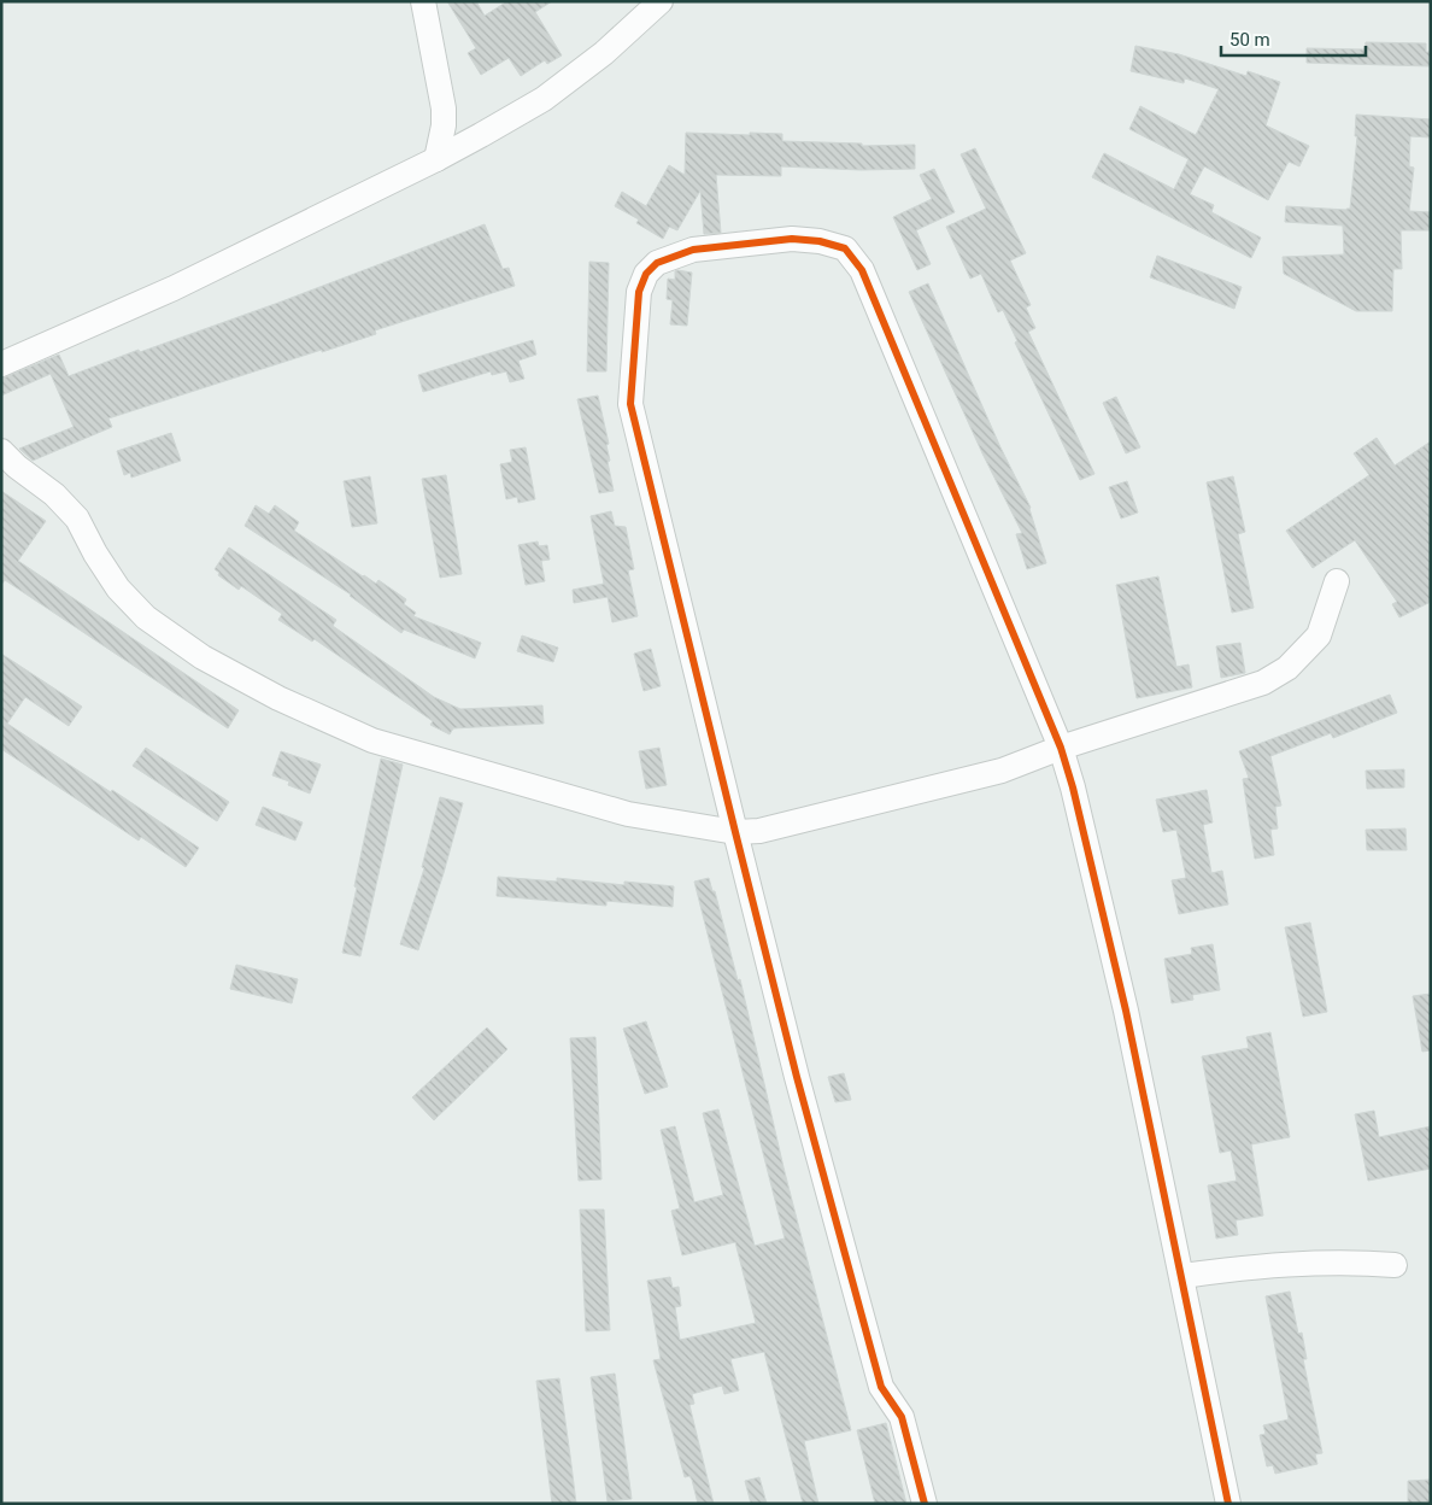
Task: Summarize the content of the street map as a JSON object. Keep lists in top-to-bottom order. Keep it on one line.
{"scale_bar":"50 m"}
